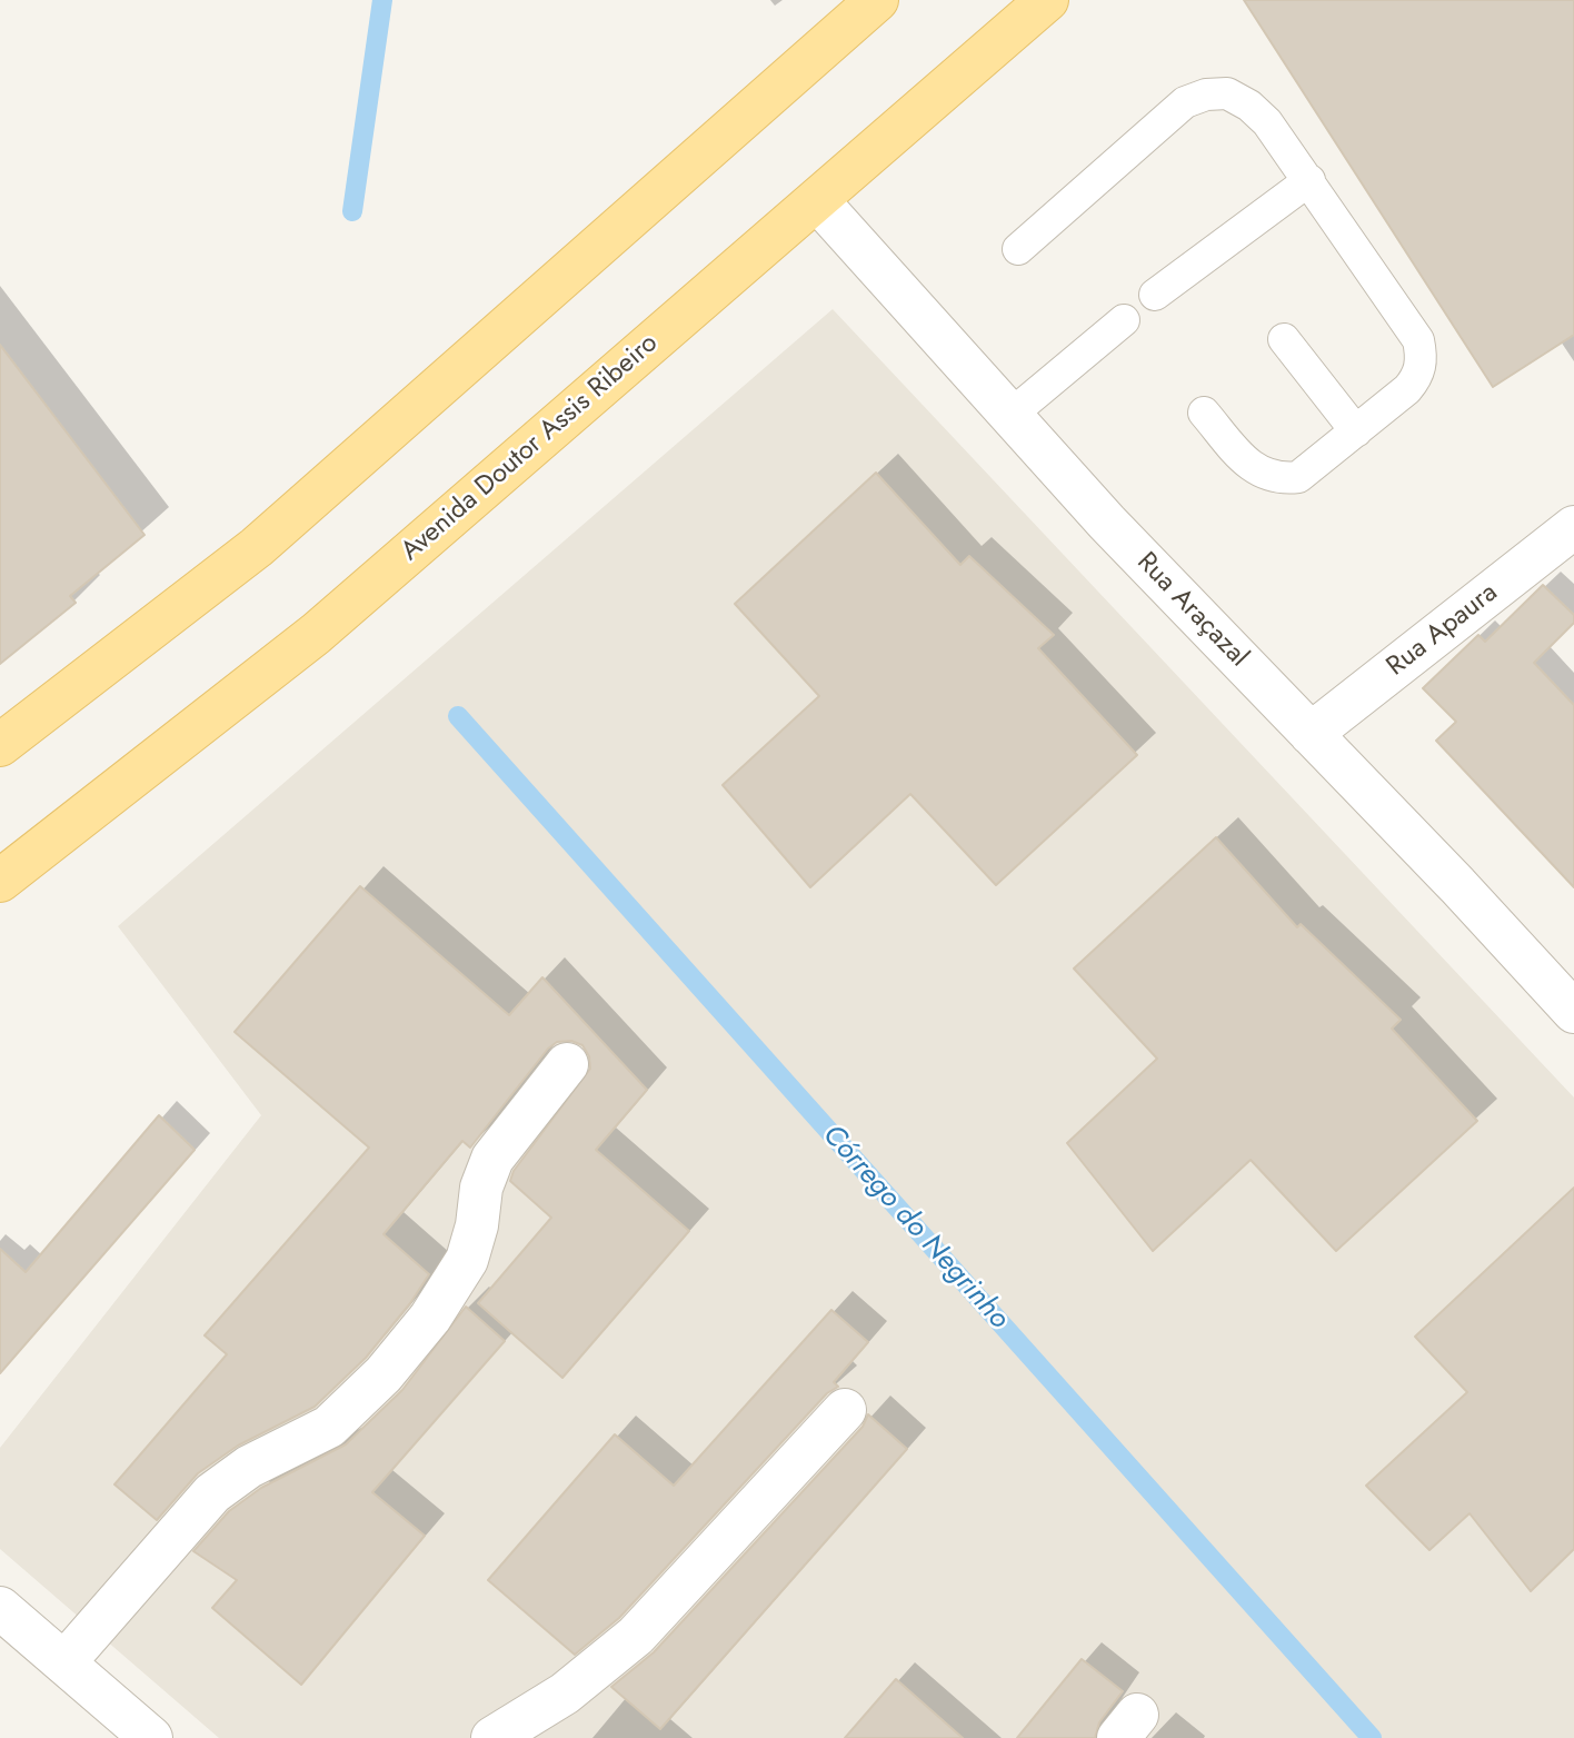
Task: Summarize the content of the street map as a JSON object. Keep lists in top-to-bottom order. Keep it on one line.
{"streets":{"main road":["Avenida Doutor Assis Ribeiro"],"street":["Rua Araçazal","Rua Apaura"]},"crossings":[["Avenida Doutor Assis Ribeiro","Rua Araçazal"],["Rua Araçazal","Rua Apaura"]],"water":["Córrego do Negrinho"]}
